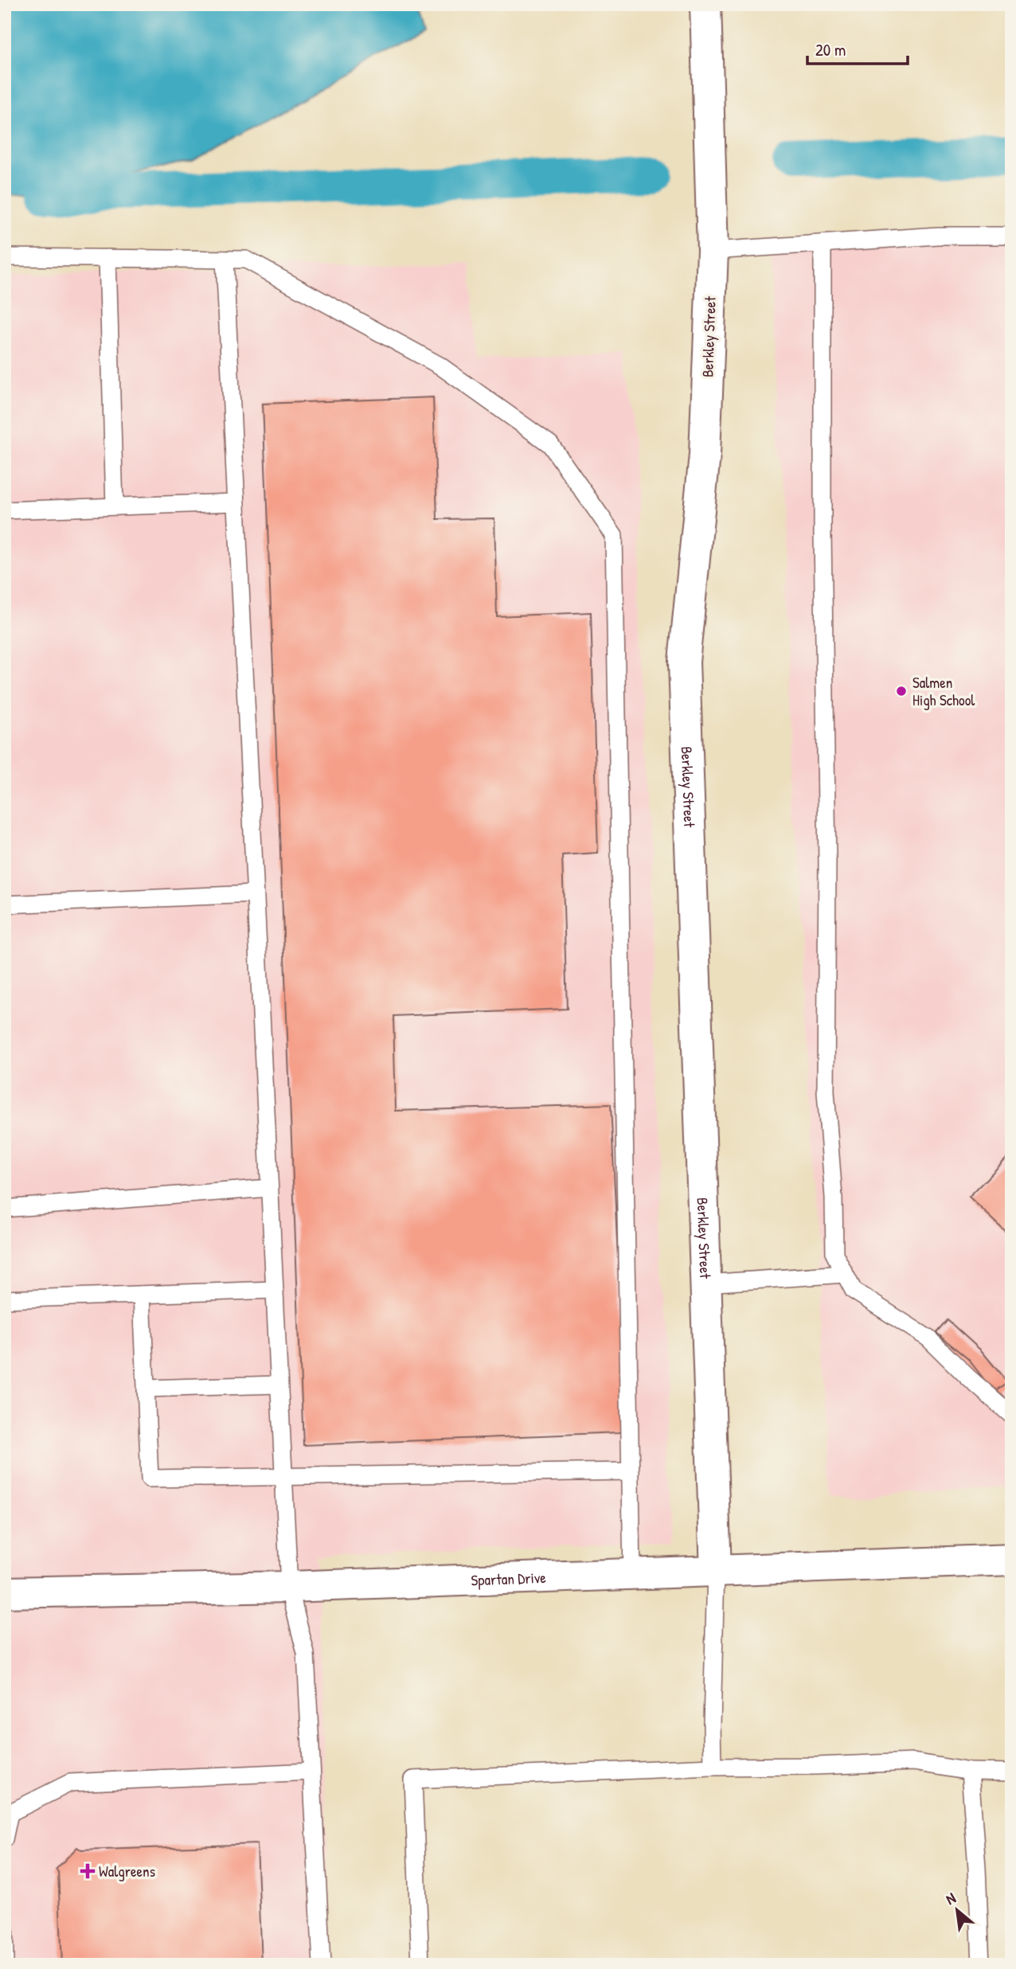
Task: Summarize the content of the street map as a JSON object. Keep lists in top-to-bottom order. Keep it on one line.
{"streets":{"street":["Berkley Street","Spartan Drive"]},"crossings":[["Berkley Street","Spartan Drive"]],"places":{"other":["Salmen High School"],"health":["Walgreens"]},"scale_bar":"20 m","north":"top left"}
